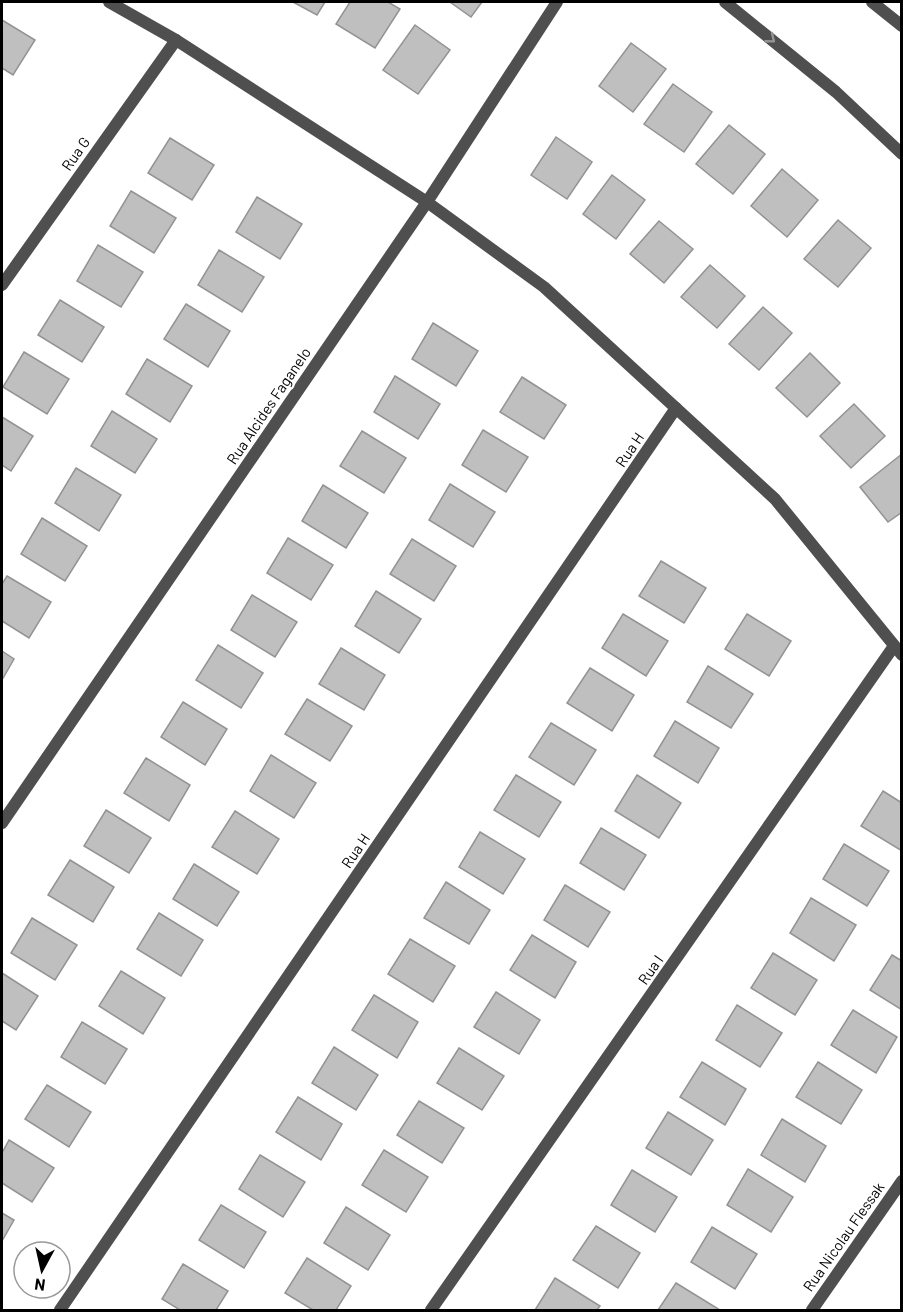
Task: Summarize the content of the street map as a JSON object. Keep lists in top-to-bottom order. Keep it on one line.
{"streets":{"street":["Rua G","Rua Alcides Faganelo","Rua H","Rua I","Rua Nicolau Flessak"]},"north":"bottom"}
